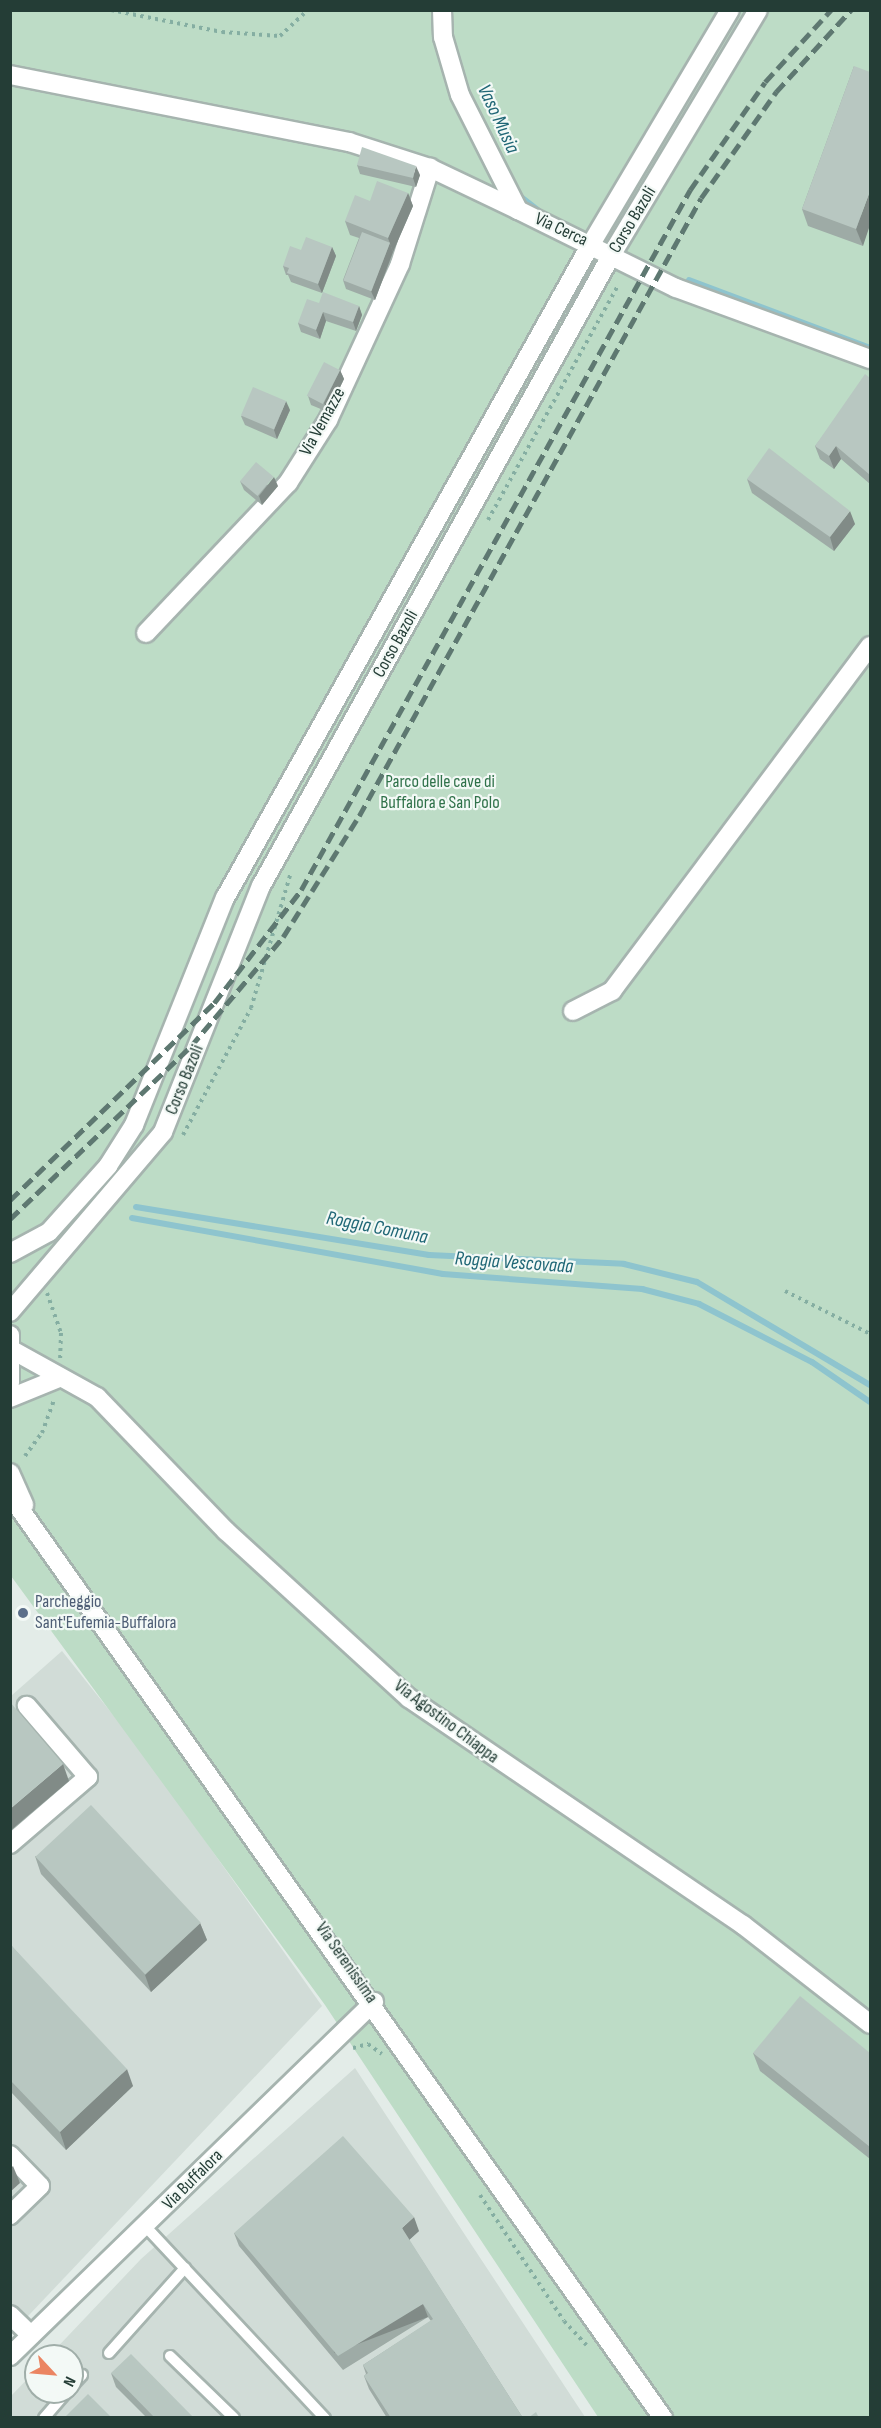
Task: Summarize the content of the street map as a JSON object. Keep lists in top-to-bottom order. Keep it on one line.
{"streets":{"street":["Corso Bazoli","Via Cerca","Via Vemazze","Via Agostino Chiappa","Via Serenissima","Via Buffalora"]},"crossings":[["Corso Bazoli","Via Cerca"],["Via Serenissima","Via Buffalora"]],"water":["Vaso Musia","Roggia Comuna","Roggia Vescovada"],"parks":["Parco delle cave di Buffalora e San Polo"],"places":["Parcheggio Sant'Eufemia-Buffalora"],"north":"bottom right"}
